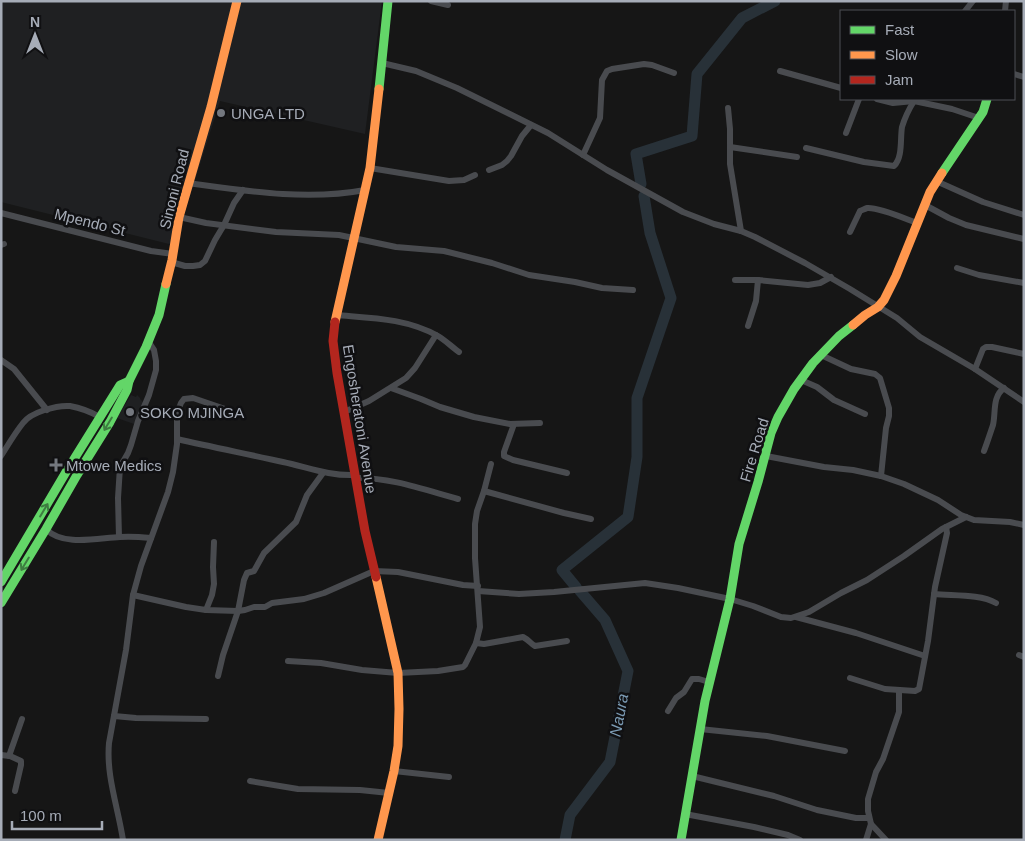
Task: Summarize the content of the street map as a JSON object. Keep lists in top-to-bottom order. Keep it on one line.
{"streets":{"street":["Sinoni Road","Mpendo St","Engosheratoni Avenue","Fire Road"]},"crossings":[["Sinoni Road","Mpendo St"]],"water":["Naura"],"places":{"other":["UNGA LTD","SOKO MJINGA"],"health":["Mtowe Medics"]},"legend":["Fast","Slow","Jam"],"scale_bar":"100 m","north":"top"}
